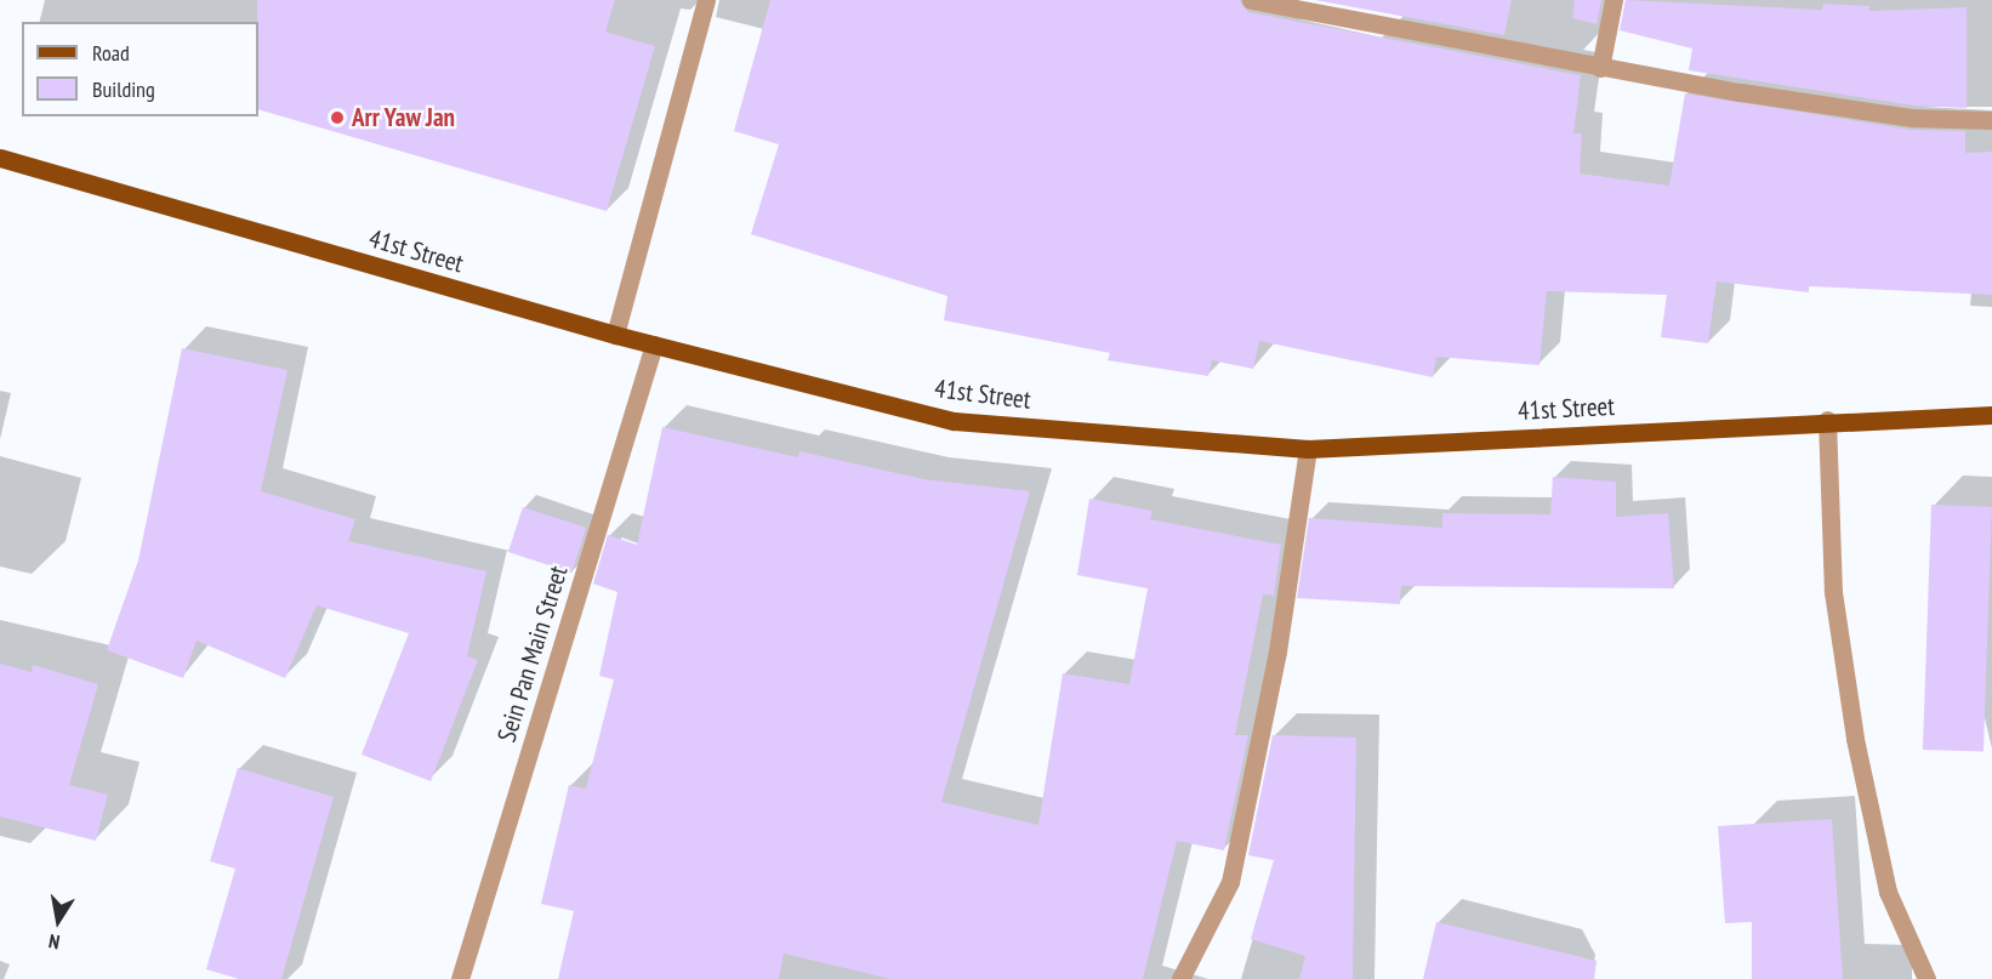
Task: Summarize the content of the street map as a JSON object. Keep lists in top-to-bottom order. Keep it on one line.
{"streets":{"main road":["41st Street"],"street":["Sein Pan Main Street"]},"crossings":[["41st Street","Sein Pan Main Street"]],"places":["Arr Yaw Jan"],"legend":["Road","Building"],"north":"bottom"}
